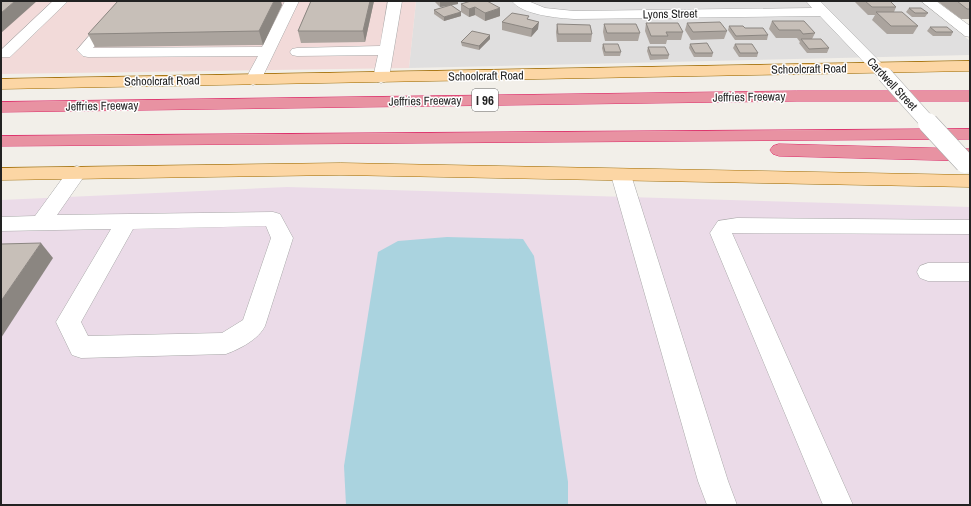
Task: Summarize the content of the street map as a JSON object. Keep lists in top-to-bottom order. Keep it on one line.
{"streets":{"highway":["Jeffries Freeway","I 96"],"main road":["Schoolcraft Road"],"street":["Lyons Street","Cardwell Street"]},"crossings":[["Lyons Street","Cardwell Street"],["Schoolcraft Road","Cardwell Street"]]}
